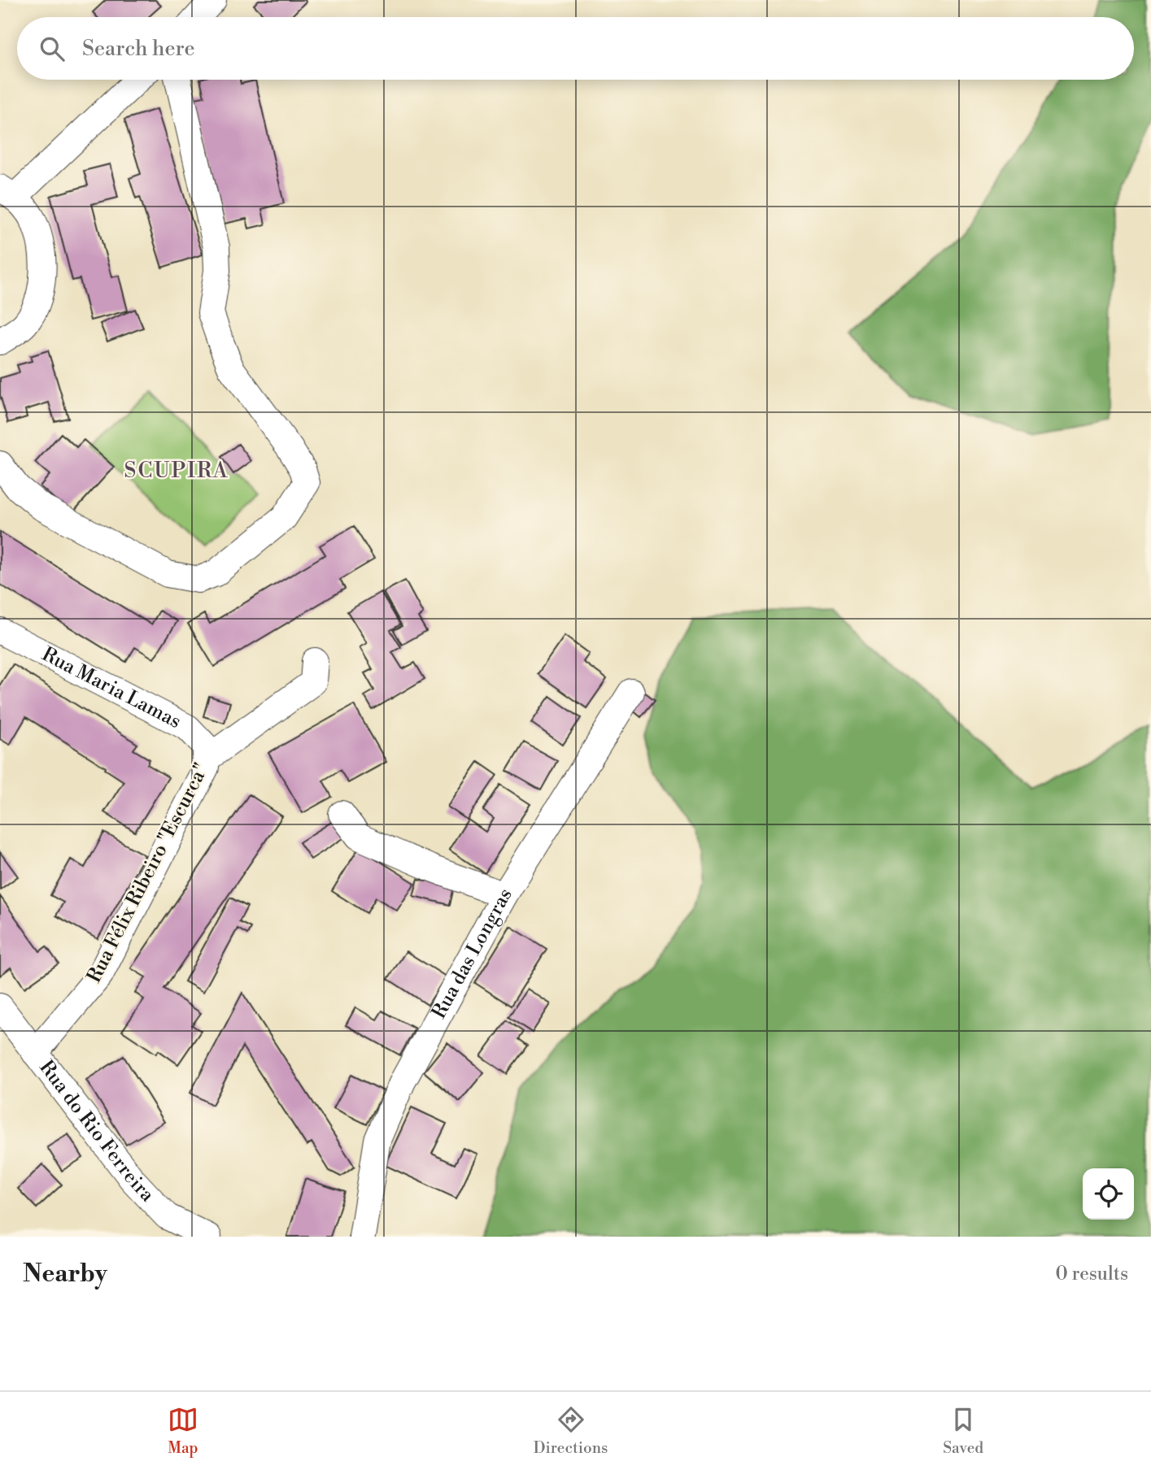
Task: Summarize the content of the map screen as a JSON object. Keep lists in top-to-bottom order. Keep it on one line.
{"streets":{"street":["Rua Maria Lamas","Rua Félix Ribeiro \"Escurca\"","Rua das Longras","Rua do Rio Ferreira"]},"crossings":[["Rua Maria Lamas","Rua Félix Ribeiro \"Escurca\""],["Rua Félix Ribeiro \"Escurca\"","Rua do Rio Ferreira"]],"districts":["SCUPIRA"],"page":{"search":"Search here","heading":["Nearby","0 results"],"nav":["Map","Directions","Saved"]}}
